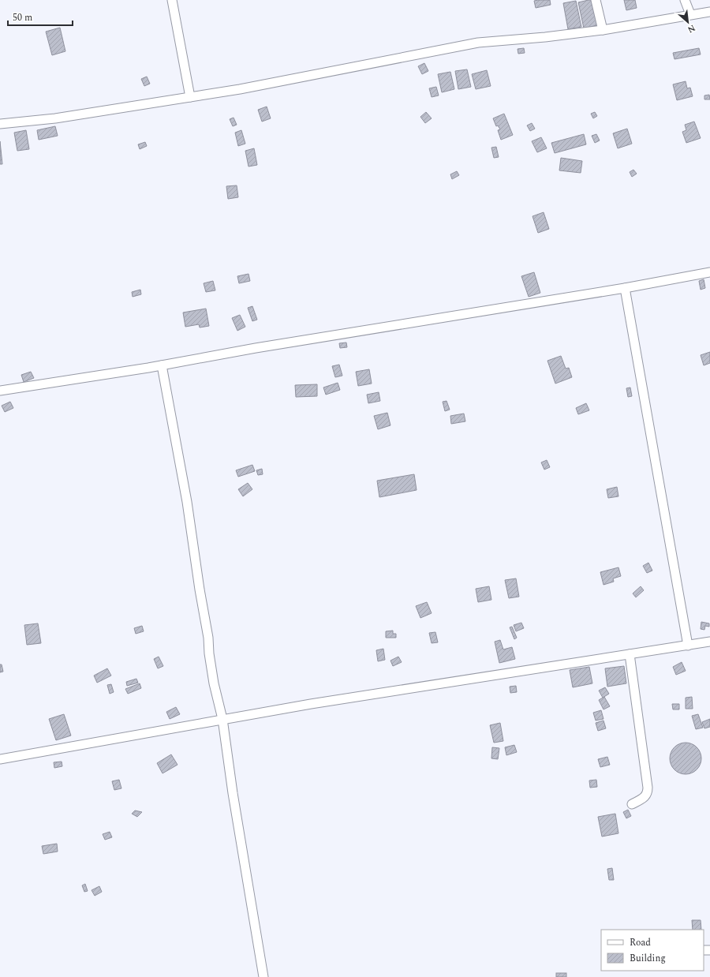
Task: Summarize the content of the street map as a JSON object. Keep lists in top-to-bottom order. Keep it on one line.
{"legend":["Road","Building"],"scale_bar":"50 m","north":"bottom right"}
